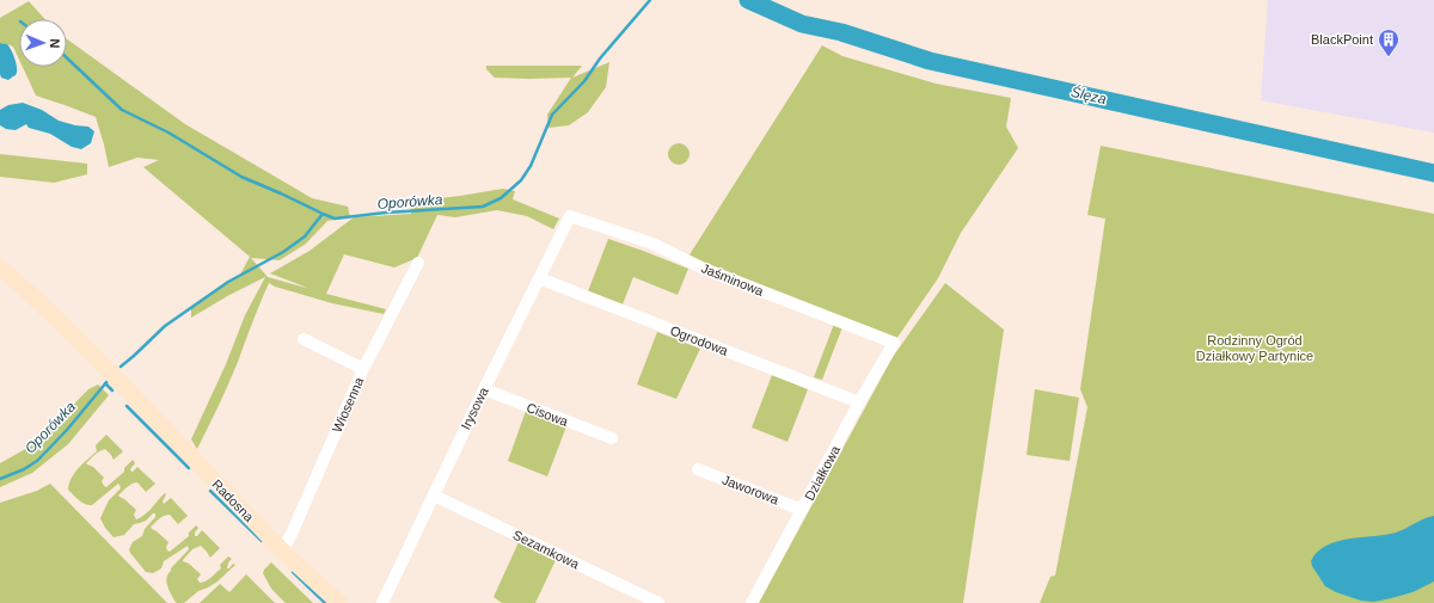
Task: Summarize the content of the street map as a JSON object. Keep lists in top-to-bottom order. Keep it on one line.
{"streets":{"street":["Jaśminowa","Ogrodowa","Wiosenna","Irysowa","Cisowa","Działkowa","Jaworowa","Radosna","Sezamkowa"]},"crossings":[["Jaśminowa","Irysowa"],["Jaśminowa","Działkowa"],["Ogrodowa","Irysowa"],["Ogrodowa","Działkowa"],["Wiosenna","Radosna"],["Irysowa","Cisowa"],["Irysowa","Sezamkowa"],["Działkowa","Jaworowa"]],"water":["Ślęza","Oporówka"],"parks":["Rodzinny Ogród Działkowy Partynice"],"places":{"building":["BlackPoint"]},"north":"right"}
